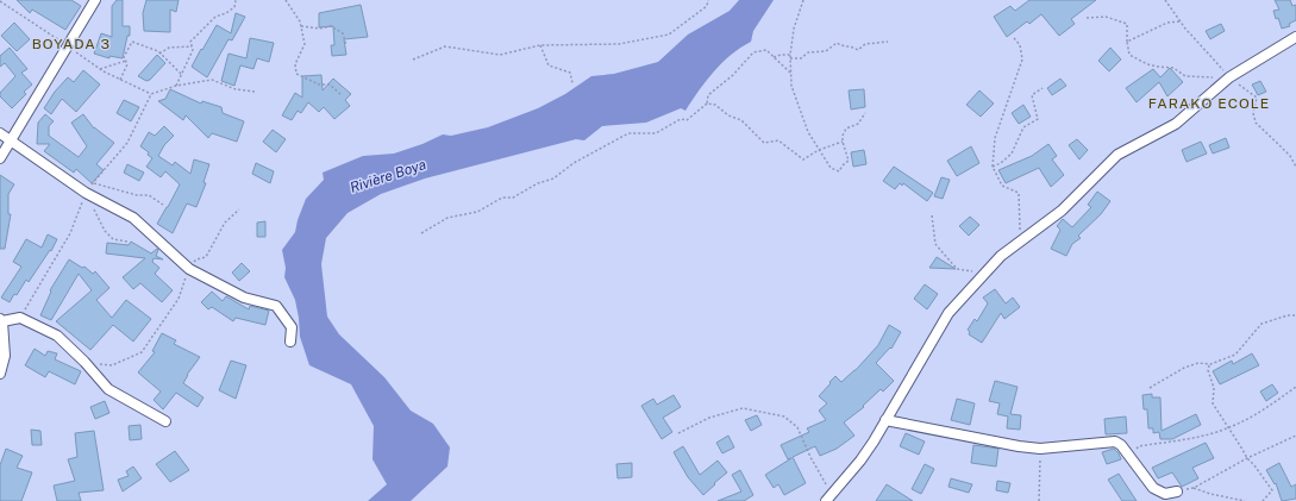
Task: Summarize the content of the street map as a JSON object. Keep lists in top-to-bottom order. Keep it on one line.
{"districts":["BOYADA 3","FARAKO ECOLE"],"water":["Rivière Boya"]}
